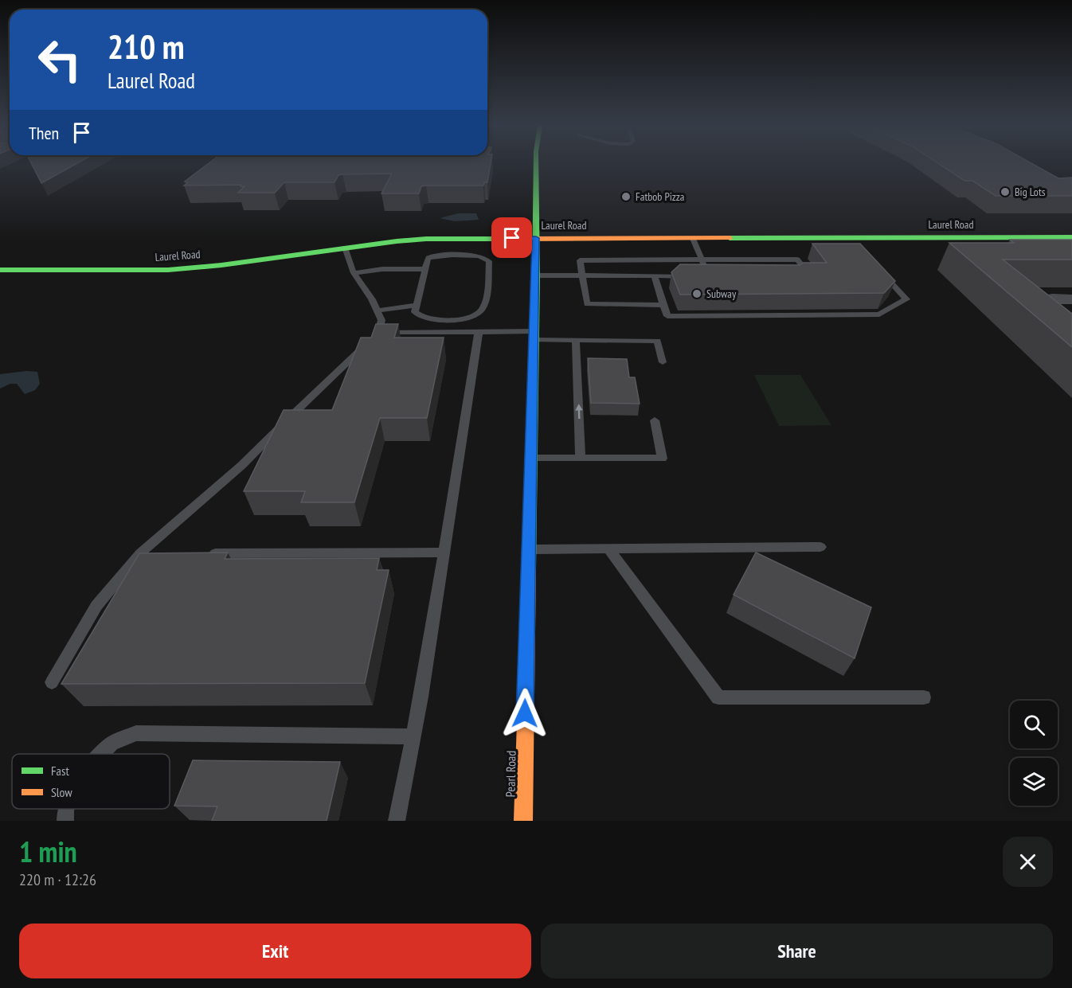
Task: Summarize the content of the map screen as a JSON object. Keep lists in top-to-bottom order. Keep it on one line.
{"streets":{"street":["Laurel Road","Pearl Road"]},"crossings":[["Laurel Road","Pearl Road"]],"places":["Big Lots","Fatbob Pizza","Subway"],"legend":["Fast","Slow"],"page":{"turn":["210 m","Laurel Road"],"then":"Then","heading":["1 min","220 m · 12:26"],"buttons":["Exit","Share"]}}
